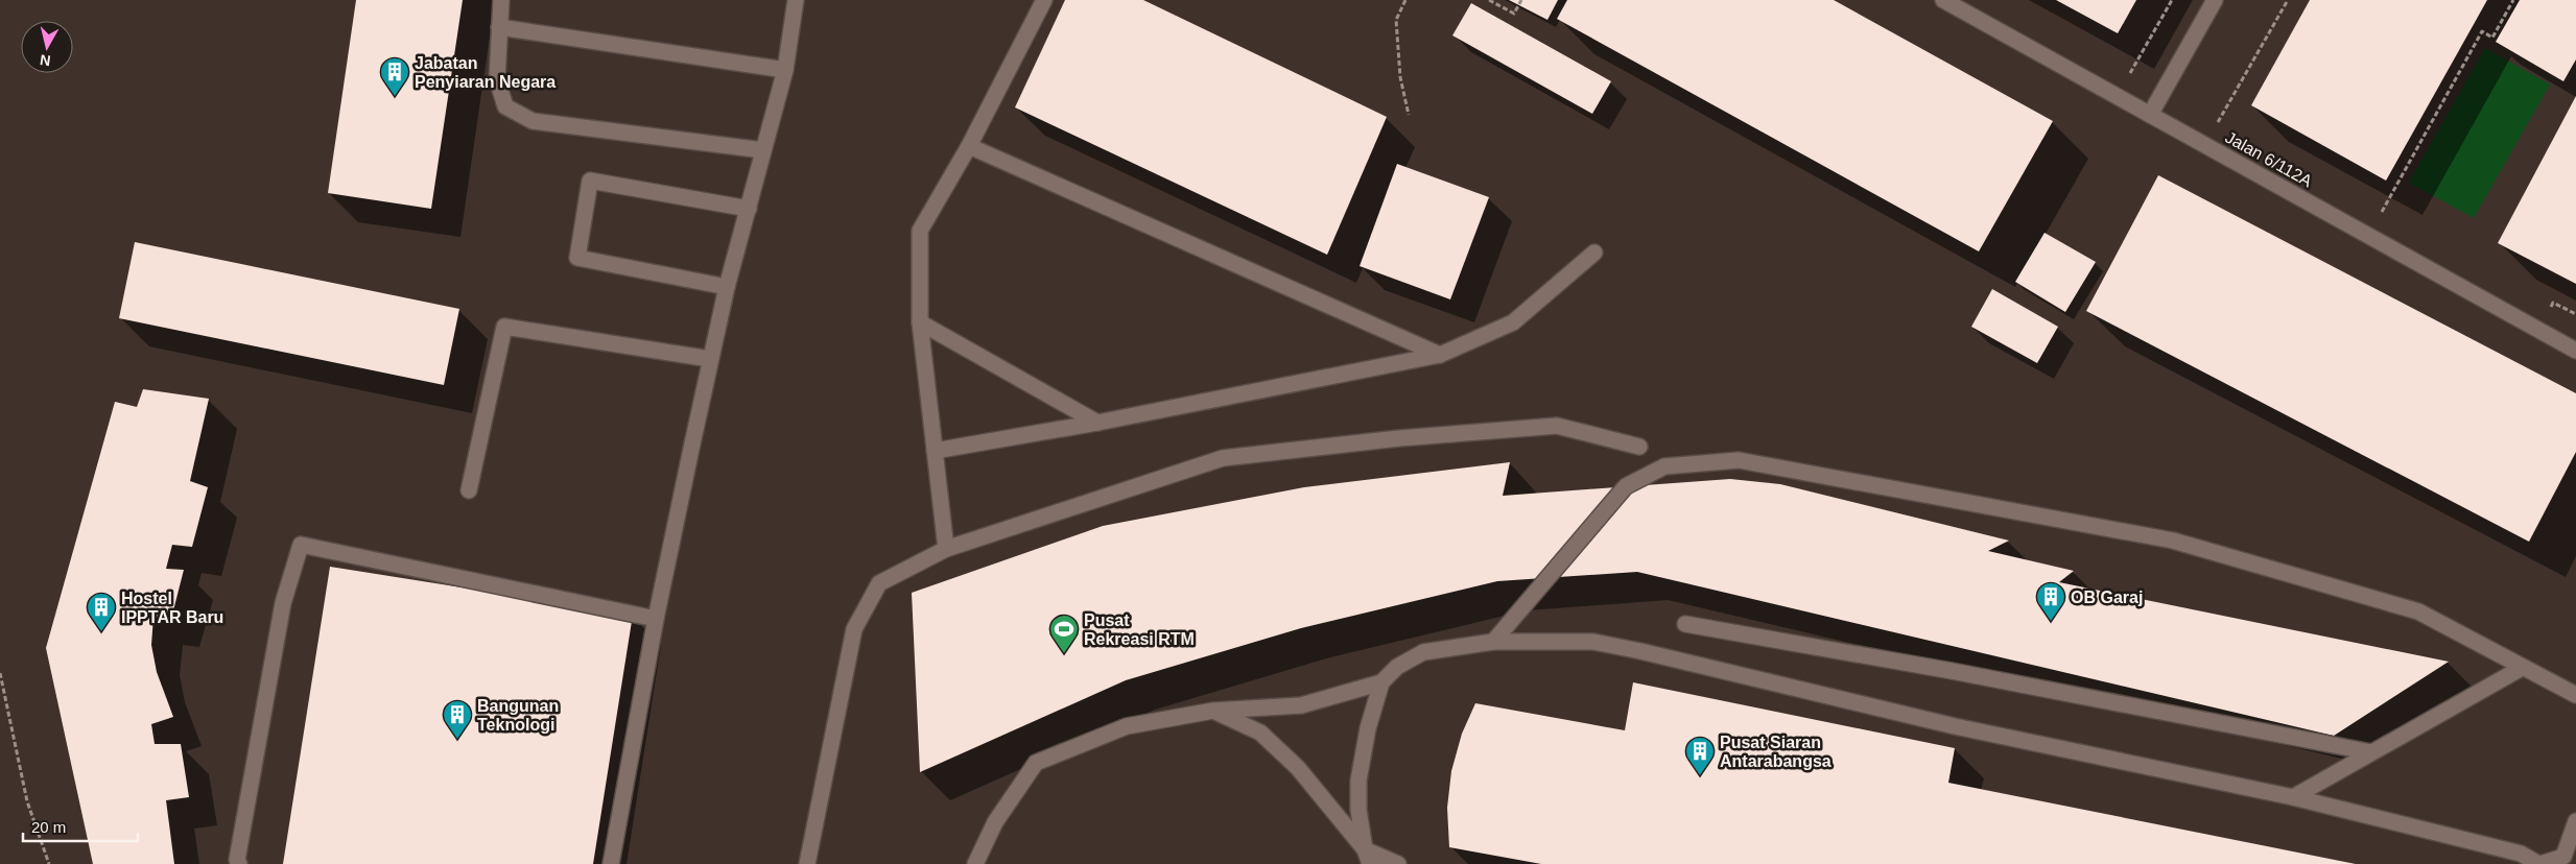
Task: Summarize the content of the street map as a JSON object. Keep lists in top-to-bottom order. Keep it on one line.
{"streets":{"street":["Jalan 6/112A"]},"places":{"building":["Jabatan Penyiaran Negara","OB Garaj","Hostel IPPTAR Baru","Bangunan Teknologi","Pusat Siaran Antarabangsa"],"sports":["Pusat Rekreasi RTM"]},"scale_bar":"20 m","north":"bottom"}
